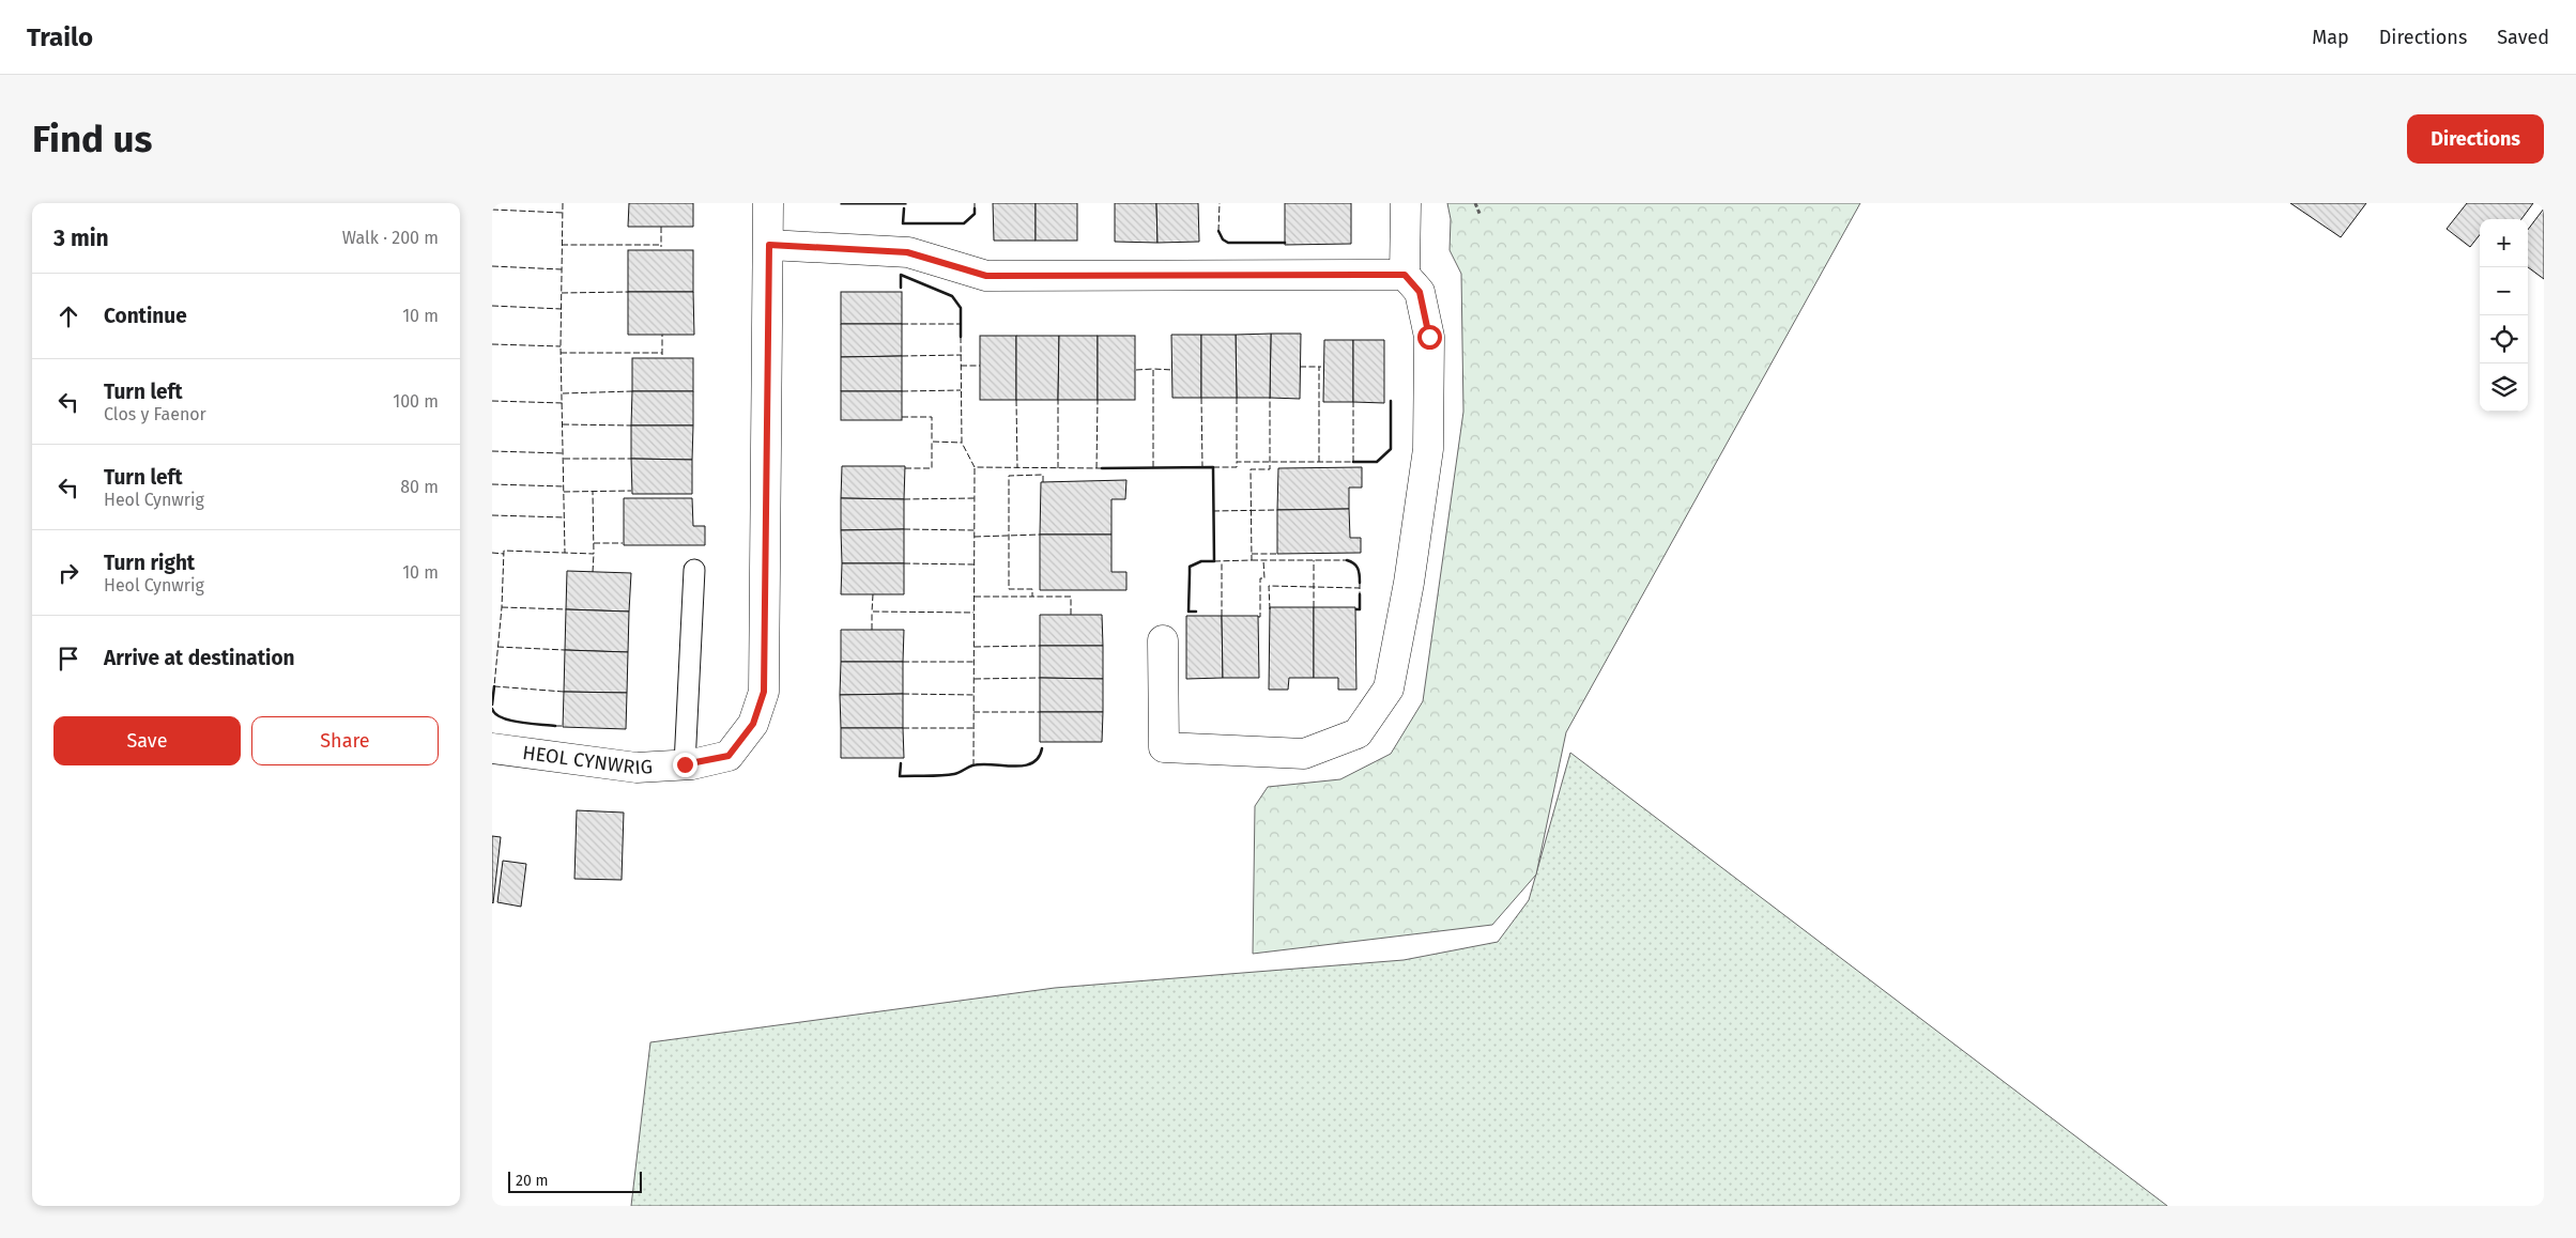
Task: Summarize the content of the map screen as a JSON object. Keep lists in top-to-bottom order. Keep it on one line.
{"streets":{"street":["HEOL CYNWRIG"]},"scale_bar":"20 m","page":{"header":"Trailo","nav":["Map","Directions","Saved"],"buttons":["Directions",["Save","Share"]],"title":"Find us","heading":["3 min","Walk · 200 m"],"map_buttons":["+","−"],"list":[["Continue","10 m"],["Turn left","Clos y Faenor","100 m"],["Turn left","Heol Cynwrig","80 m"],["Turn right","Heol Cynwrig","10 m"],"Arrive at destination"],"scale":"20 m"}}
